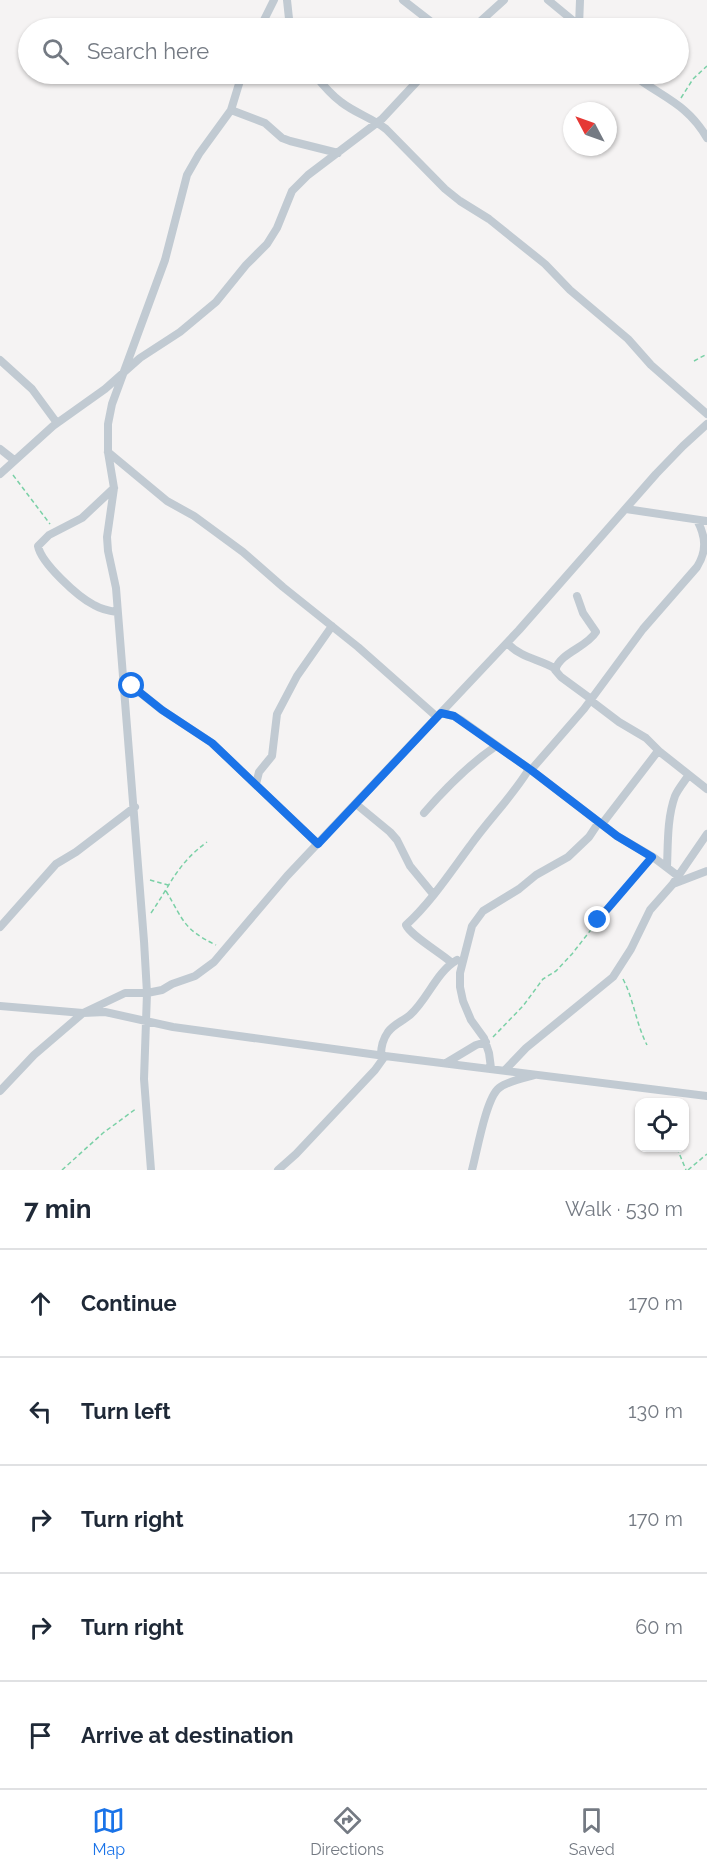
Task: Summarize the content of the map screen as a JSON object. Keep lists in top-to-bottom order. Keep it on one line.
{"north":"top left","page":{"search":"Search here","heading":["7 min","Walk · 530 m"],"list":[["Continue","170 m"],["Turn left","130 m"],["Turn right","170 m"],["Turn right","60 m"],"Arrive at destination"],"nav":["Map","Directions","Saved"]}}
